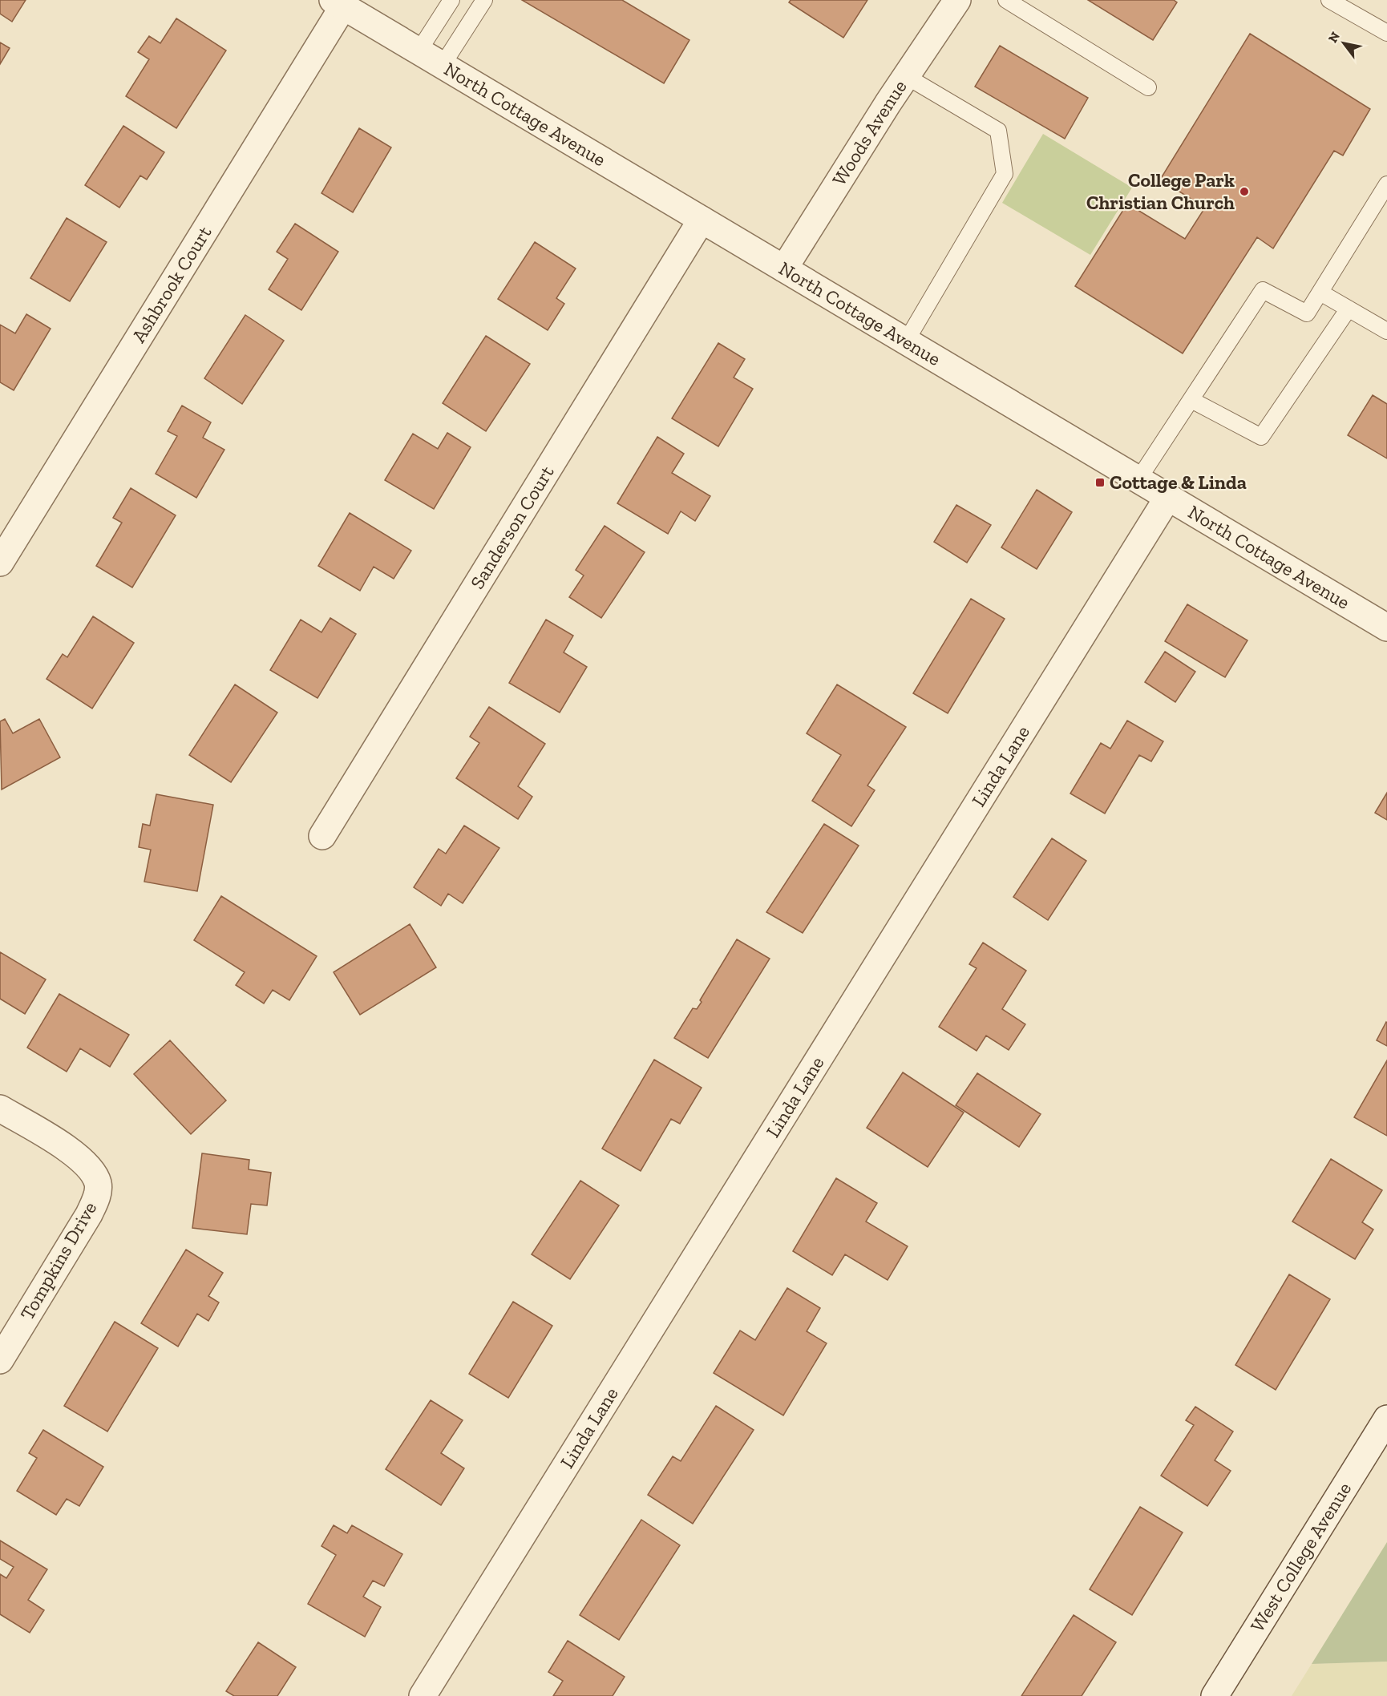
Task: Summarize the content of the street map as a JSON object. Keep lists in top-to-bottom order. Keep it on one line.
{"streets":{"street":["North Cottage Avenue","Woods Avenue","Ashbrook Court","Sanderson Court","Linda Lane","Tompkins Drive","West College Avenue"]},"crossings":[["North Cottage Avenue","Woods Avenue"],["North Cottage Avenue","Ashbrook Court"],["North Cottage Avenue","Sanderson Court"],["North Cottage Avenue","Linda Lane"]],"places":{"other":["College Park Christian Church"],"transit":["Cottage & Linda"]},"north":"top left"}
